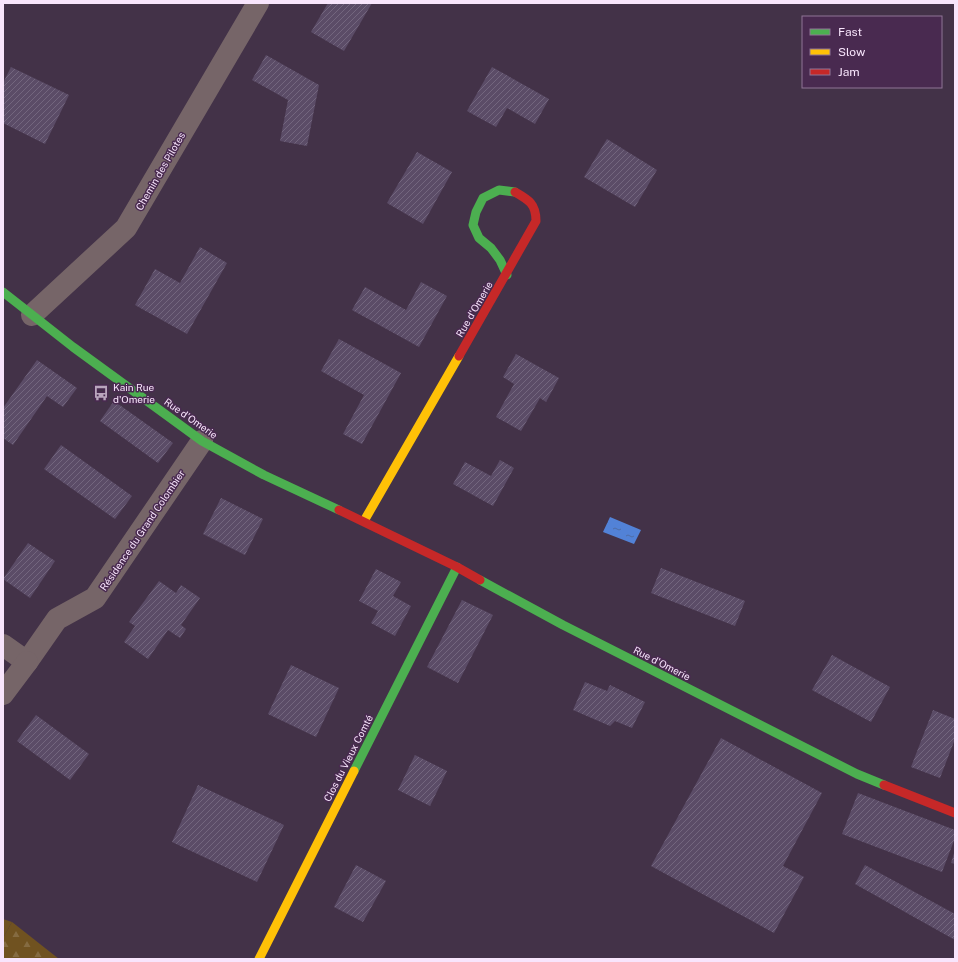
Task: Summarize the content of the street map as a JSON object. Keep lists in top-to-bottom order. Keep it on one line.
{"streets":{"street":["Chemin des Pilotes","Rue d'Omerie","Résidence du Grand Colombier","Clos du Vieux Comté"]},"crossings":[["Chemin des Pilotes","Rue d'Omerie"],["Rue d'Omerie","Résidence du Grand Colombier"],["Rue d'Omerie","Clos du Vieux Comté"]],"places":{"bus stop":["Kain Rue d'Omerie"]},"legend":["Fast","Slow","Jam"]}
